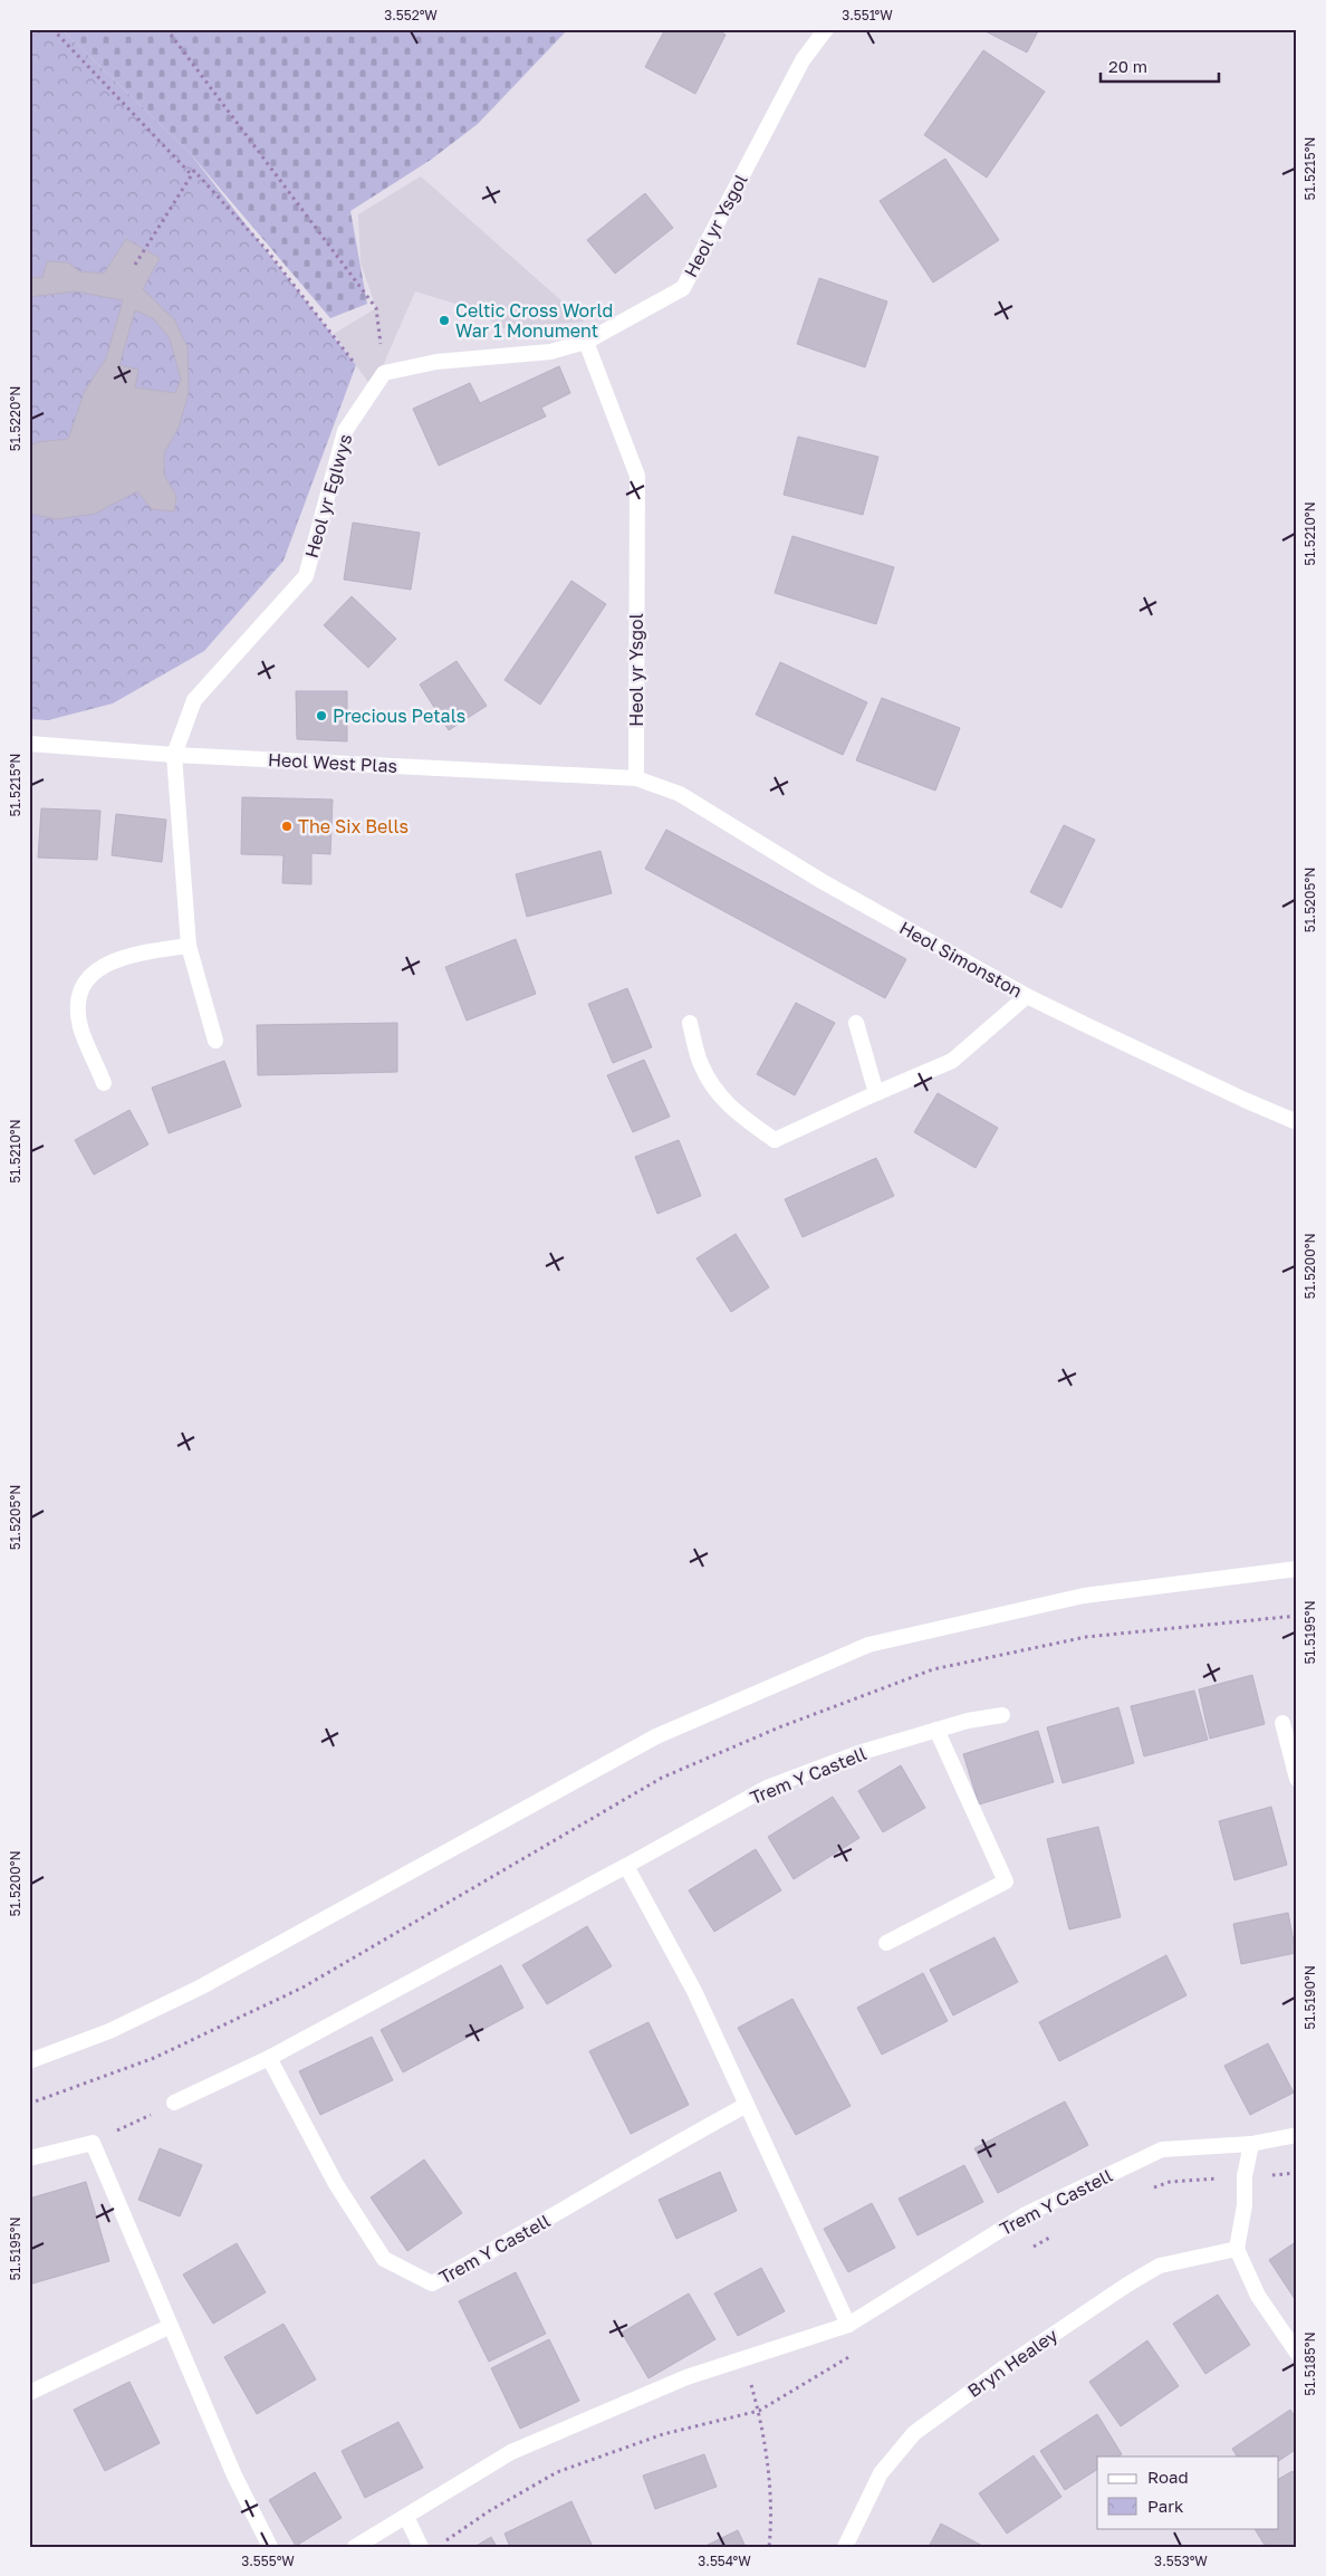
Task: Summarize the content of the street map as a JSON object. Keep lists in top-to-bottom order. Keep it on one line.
{"streets":{"street":["Heol yr Ysgol","Heol yr Eglwys","Heol West Plas","Heol Simonston","Trem Y Castell","Bryn Healey"]},"crossings":[["Heol yr Ysgol","Heol West Plas"],["Heol yr Ysgol","Heol Simonston"],["Heol yr Eglwys","Heol West Plas"],["Heol West Plas","Heol Simonston"]],"places":["Celtic Cross World War 1 Monument","Precious Petals","The Six Bells"],"legend":["Road","Park"],"scale_bar":"20 m","coordinates":["3.552°W","3.551°W","51.5215°N","51.5220°N","51.5210°N","51.5205°N","51.5200°N","51.5195°N","51.5190°N","51.5185°N","3.555°W","3.554°W","3.553°W"]}
